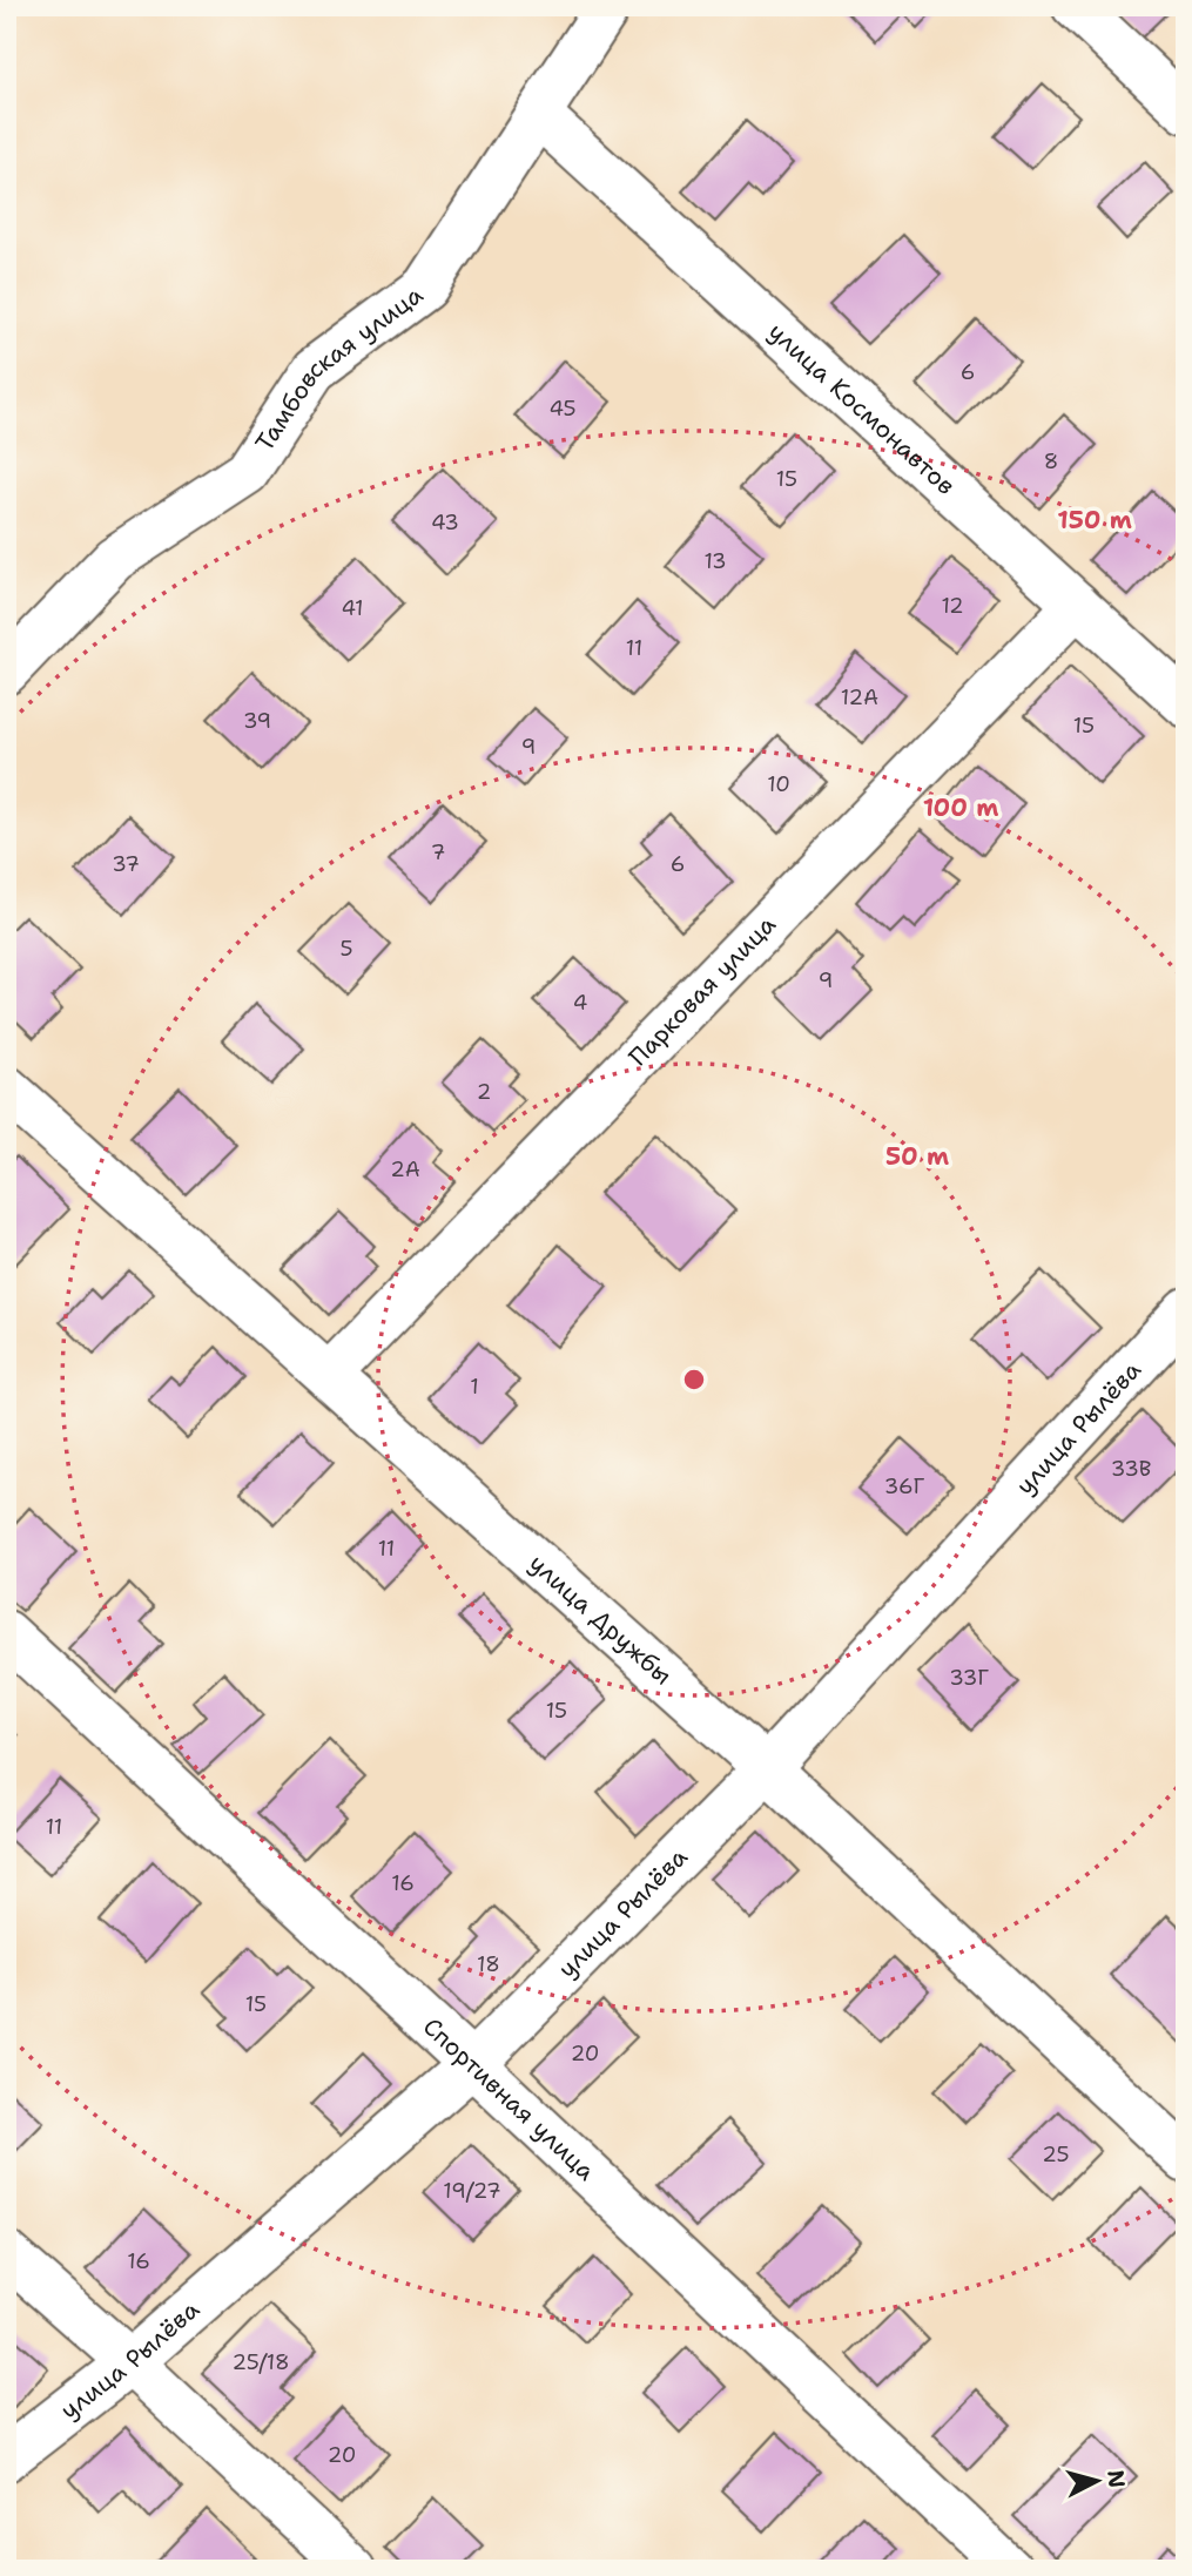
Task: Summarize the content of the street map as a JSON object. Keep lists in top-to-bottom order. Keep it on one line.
{"streets":{"street":["Тамбовская улица","улица Космонавтов","Парковая улица","улица Рылёва","улица Дружбы","Спортивная улица"]},"crossings":[["Тамбовская улица","улица Космонавтов"],["улица Космонавтов","Парковая улица"],["Парковая улица","улица Дружбы"],["улица Рылёва","улица Дружбы"],["улица Рылёва","Спортивная улица"]],"house_numbers":["6","45","8","15","43","13","12","41","11","12А","39","15","9","10","7","37","6","5","9","4","2","2А","1","33В","36Г","11","33Г","15","11","16","18","15","20","25","19/27","16","25/18","20"],"north":"right","rings":["150 m","100 m","50 m"]}
